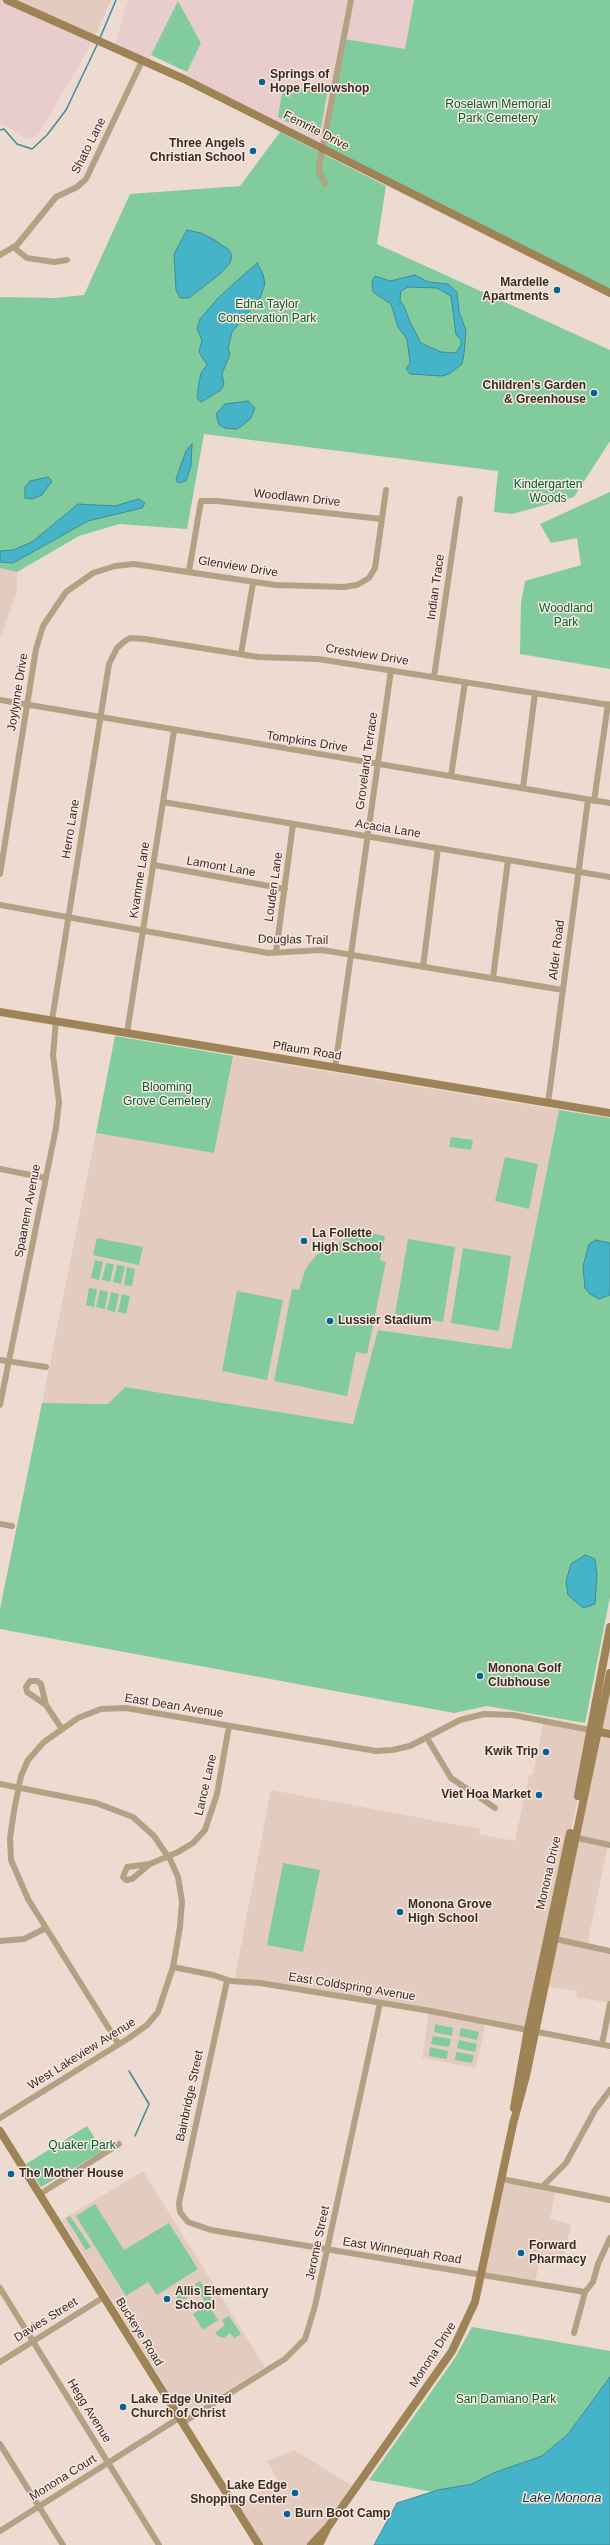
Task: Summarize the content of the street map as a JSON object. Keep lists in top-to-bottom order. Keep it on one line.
{"streets":{"street":["Femrite Drive","Shato Lane","Woodlawn Drive","Glenview Drive","Indian Trace","Crestview Drive","Joylynne Drive","Tompkins Drive","Groveland Terrace","Herro Lane","Acacia Lane","Lamont Lane","Kvamme Lane","Louden Lane","Douglas Trail","Alder Road","Pflaum Road","Spaanem Avenue","East Dean Avenue","Lance Lane","Monona Drive","East Coldspring Avenue","West Lakeview Avenue","Bainbridge Street","Jerome Street","East Winnequah Road","Davies Street","Buckeye Road","Hegg Avenue","Monona Court"]},"crossings":[["Femrite Drive","Shato Lane"],["Woodlawn Drive","Glenview Drive"],["Glenview Drive","Joylynne Drive"],["Indian Trace","Crestview Drive"],["Crestview Drive","Groveland Terrace"],["Crestview Drive","Herro Lane"],["Crestview Drive","Alder Road"],["Joylynne Drive","Tompkins Drive"],["Tompkins Drive","Groveland Terrace"],["Tompkins Drive","Herro Lane"],["Tompkins Drive","Kvamme Lane"],["Tompkins Drive","Alder Road"],["Groveland Terrace","Acacia Lane"],["Groveland Terrace","Douglas Trail"],["Groveland Terrace","Pflaum Road"],["Herro Lane","Douglas Trail"],["Herro Lane","Pflaum Road"],["Herro Lane","Spaanem Avenue"],["Acacia Lane","Kvamme Lane"],["Acacia Lane","Louden Lane"],["Acacia Lane","Alder Road"],["Lamont Lane","Kvamme Lane"],["Lamont Lane","Louden Lane"],["Kvamme Lane","Douglas Trail"],["Kvamme Lane","Pflaum Road"],["Louden Lane","Douglas Trail"],["Douglas Trail","Alder Road"],["Alder Road","Pflaum Road"],["Pflaum Road","Spaanem Avenue"],["East Dean Avenue","Lance Lane"],["East Dean Avenue","Monona Drive"],["East Dean Avenue","West Lakeview Avenue"],["Lance Lane","West Lakeview Avenue"],["Monona Drive","East Coldspring Avenue"],["Monona Drive","East Winnequah Road"],["East Coldspring Avenue","West Lakeview Avenue"],["East Coldspring Avenue","Bainbridge Street"],["East Coldspring Avenue","Jerome Street"],["Bainbridge Street","East Winnequah Road"],["Jerome Street","East Winnequah Road"],["Jerome Street","Buckeye Road"],["Jerome Street","Monona Court"],["Davies Street","Buckeye Road"],["Davies Street","Hegg Avenue"],["Buckeye Road","Monona Court"],["Hegg Avenue","Monona Court"]],"water":["Lake Monona"],"parks":["Roselawn Memorial Park Cemetery","Edna Taylor Conservation Park","Kindergarten Woods","Woodland Park","Blooming Grove Cemetery","Quaker Park","San Damiano Park"],"places":["Springs of Hope Fellowshop","Three Angels Christian School","Mardelle Apartments","Children's Garden & Greenhouse","La Follette High School","Lussier Stadium","Monona Golf Clubhouse","Kwik Trip","Viet Hoa Market","Monona Grove High School","The Mother House","Forward Pharmacy","Allis Elementary School","Lake Edge United Church of Christ","Lake Edge Shopping Center","Burn Boot Camp"]}
